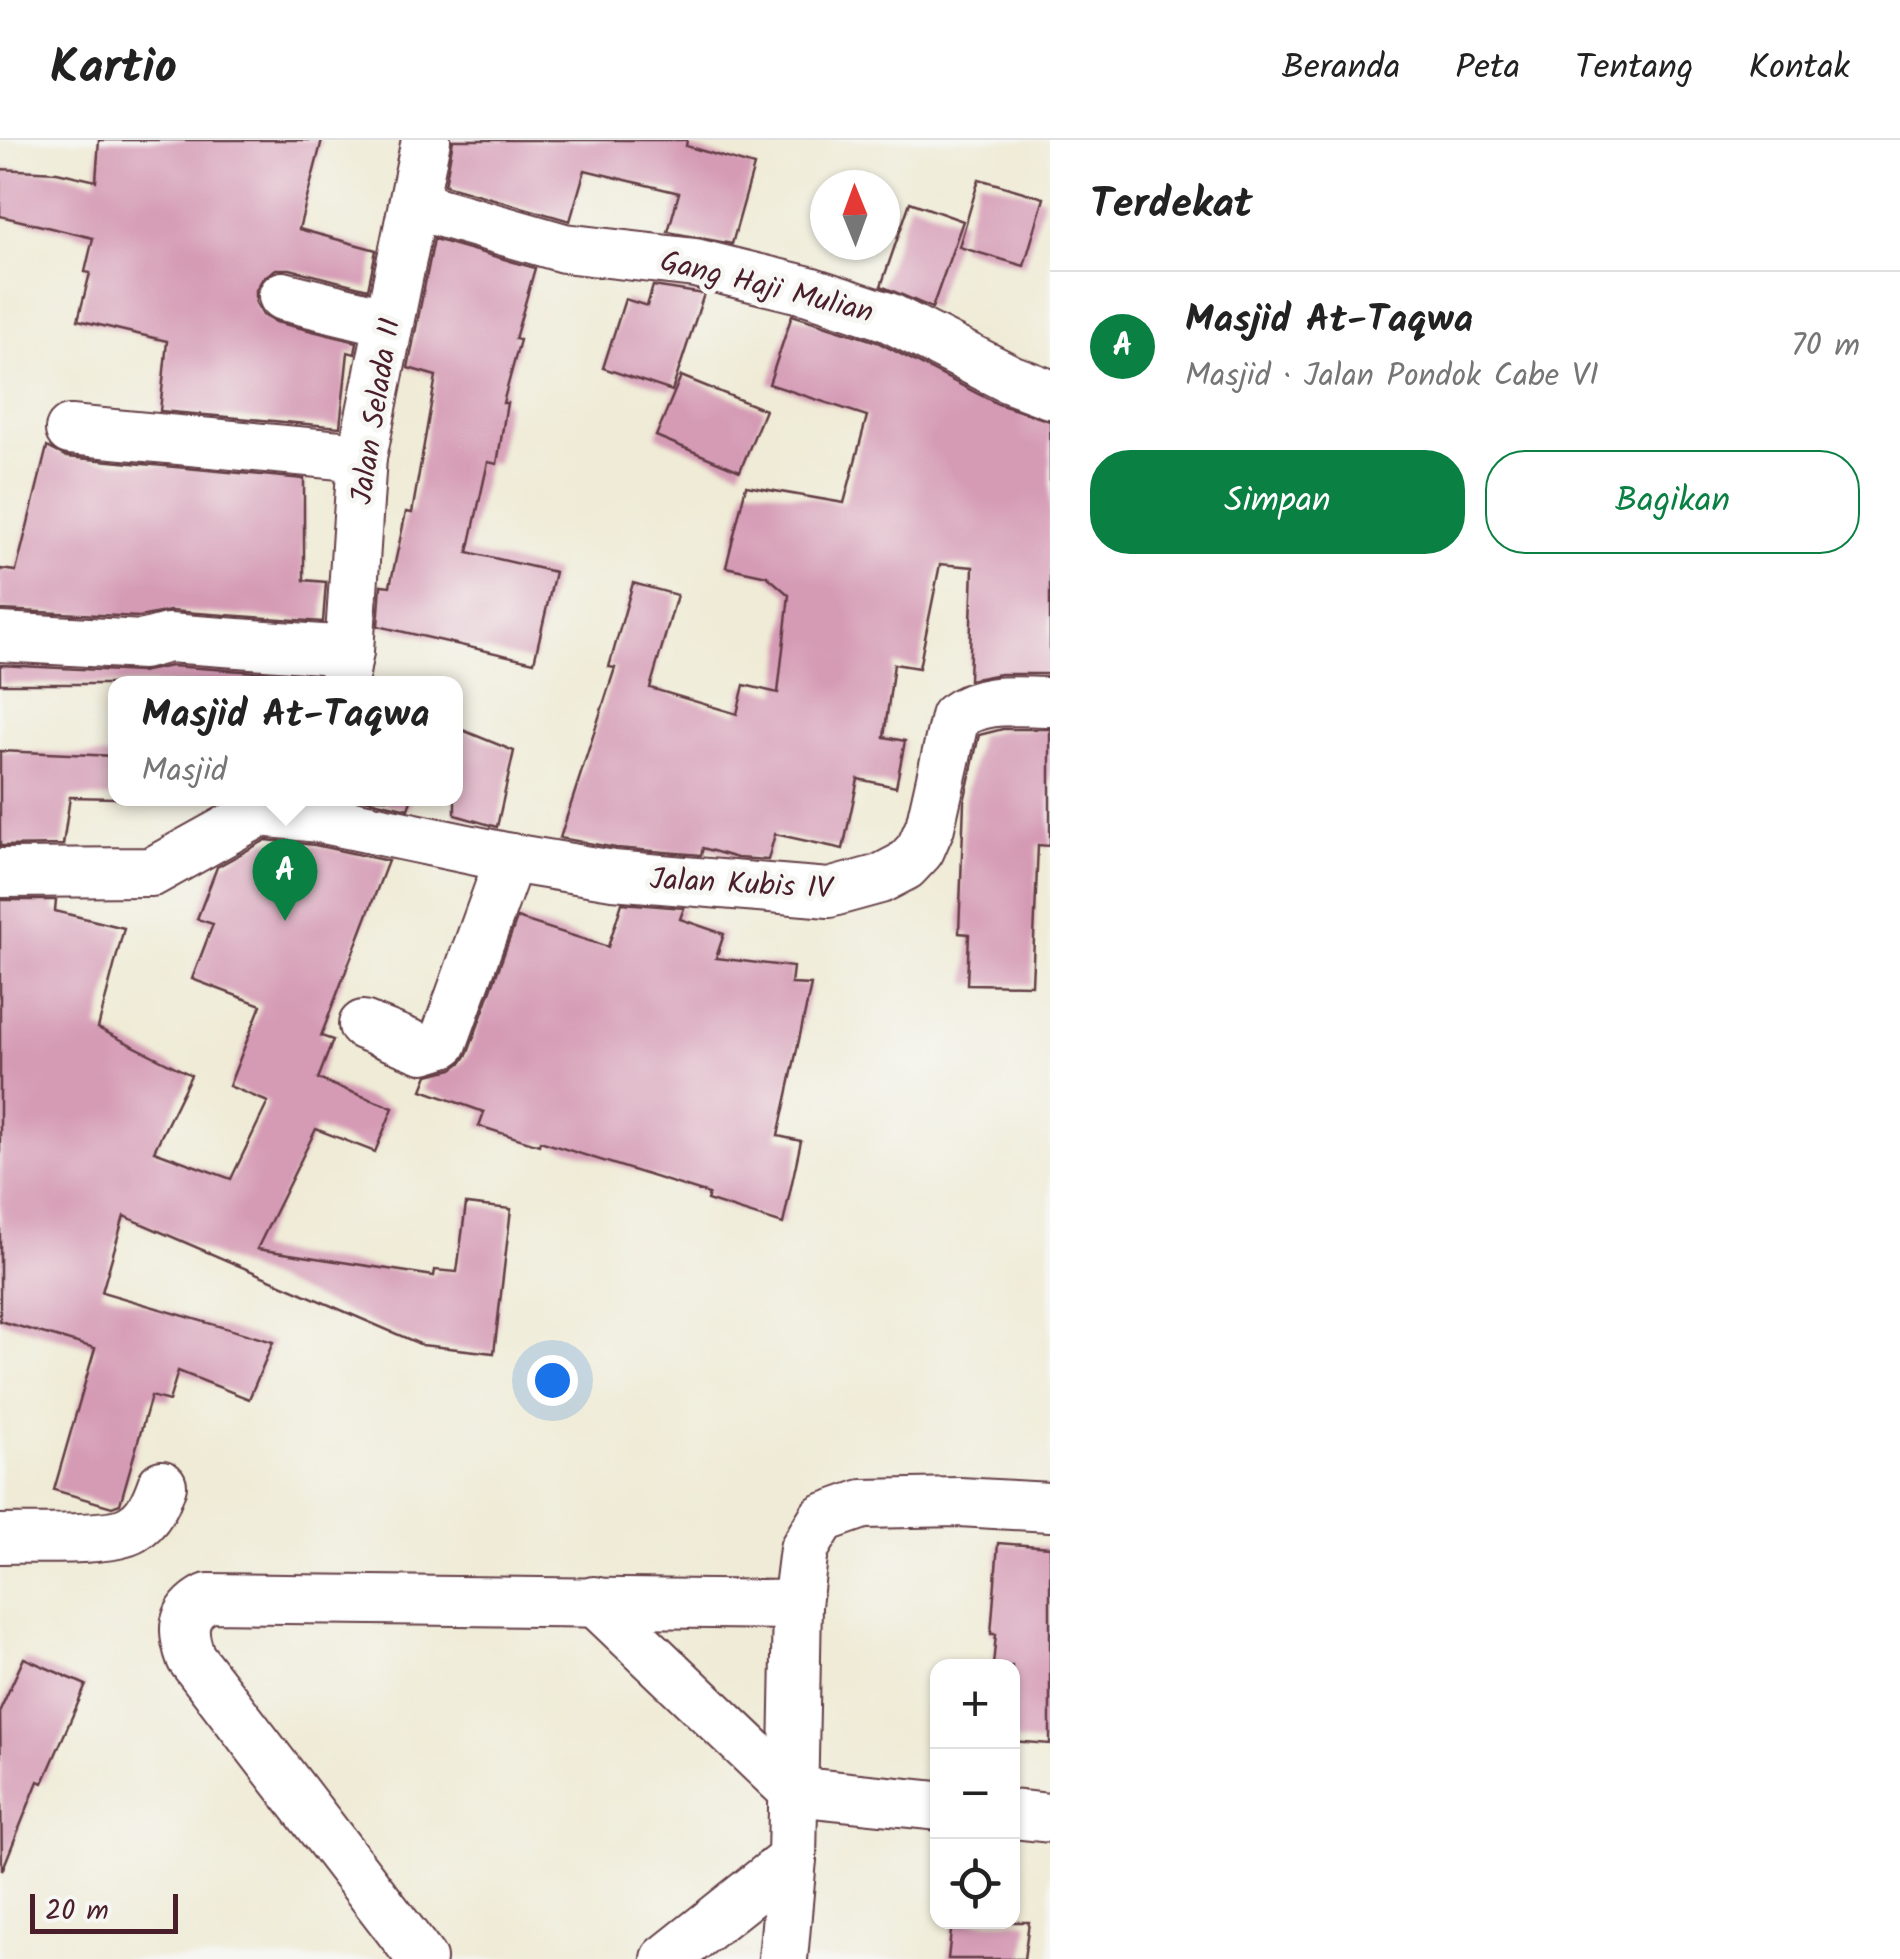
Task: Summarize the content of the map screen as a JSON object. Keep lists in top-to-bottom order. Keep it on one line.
{"streets":{"street":["Gang Haji Mulian","Jalan Selada II","Jalan Kubis IV"]},"crossings":[["Gang Haji Mulian","Jalan Selada II"]],"scale_bar":"20 m","north":"top","page":{"header":"Kartio","nav":["Beranda","Peta","Tentang","Kontak"],"heading":"Terdekat","list":[{"mark":"A","name":"Masjid At-Taqwa","note":"Masjid · Jalan Pondok Cabe VI","value":"70 m"}],"buttons":["Simpan","Bagikan"],"popup":["Masjid At-Taqwa","Masjid"],"pins":"A","map_buttons":["+","−"],"scale":"20 m"}}
